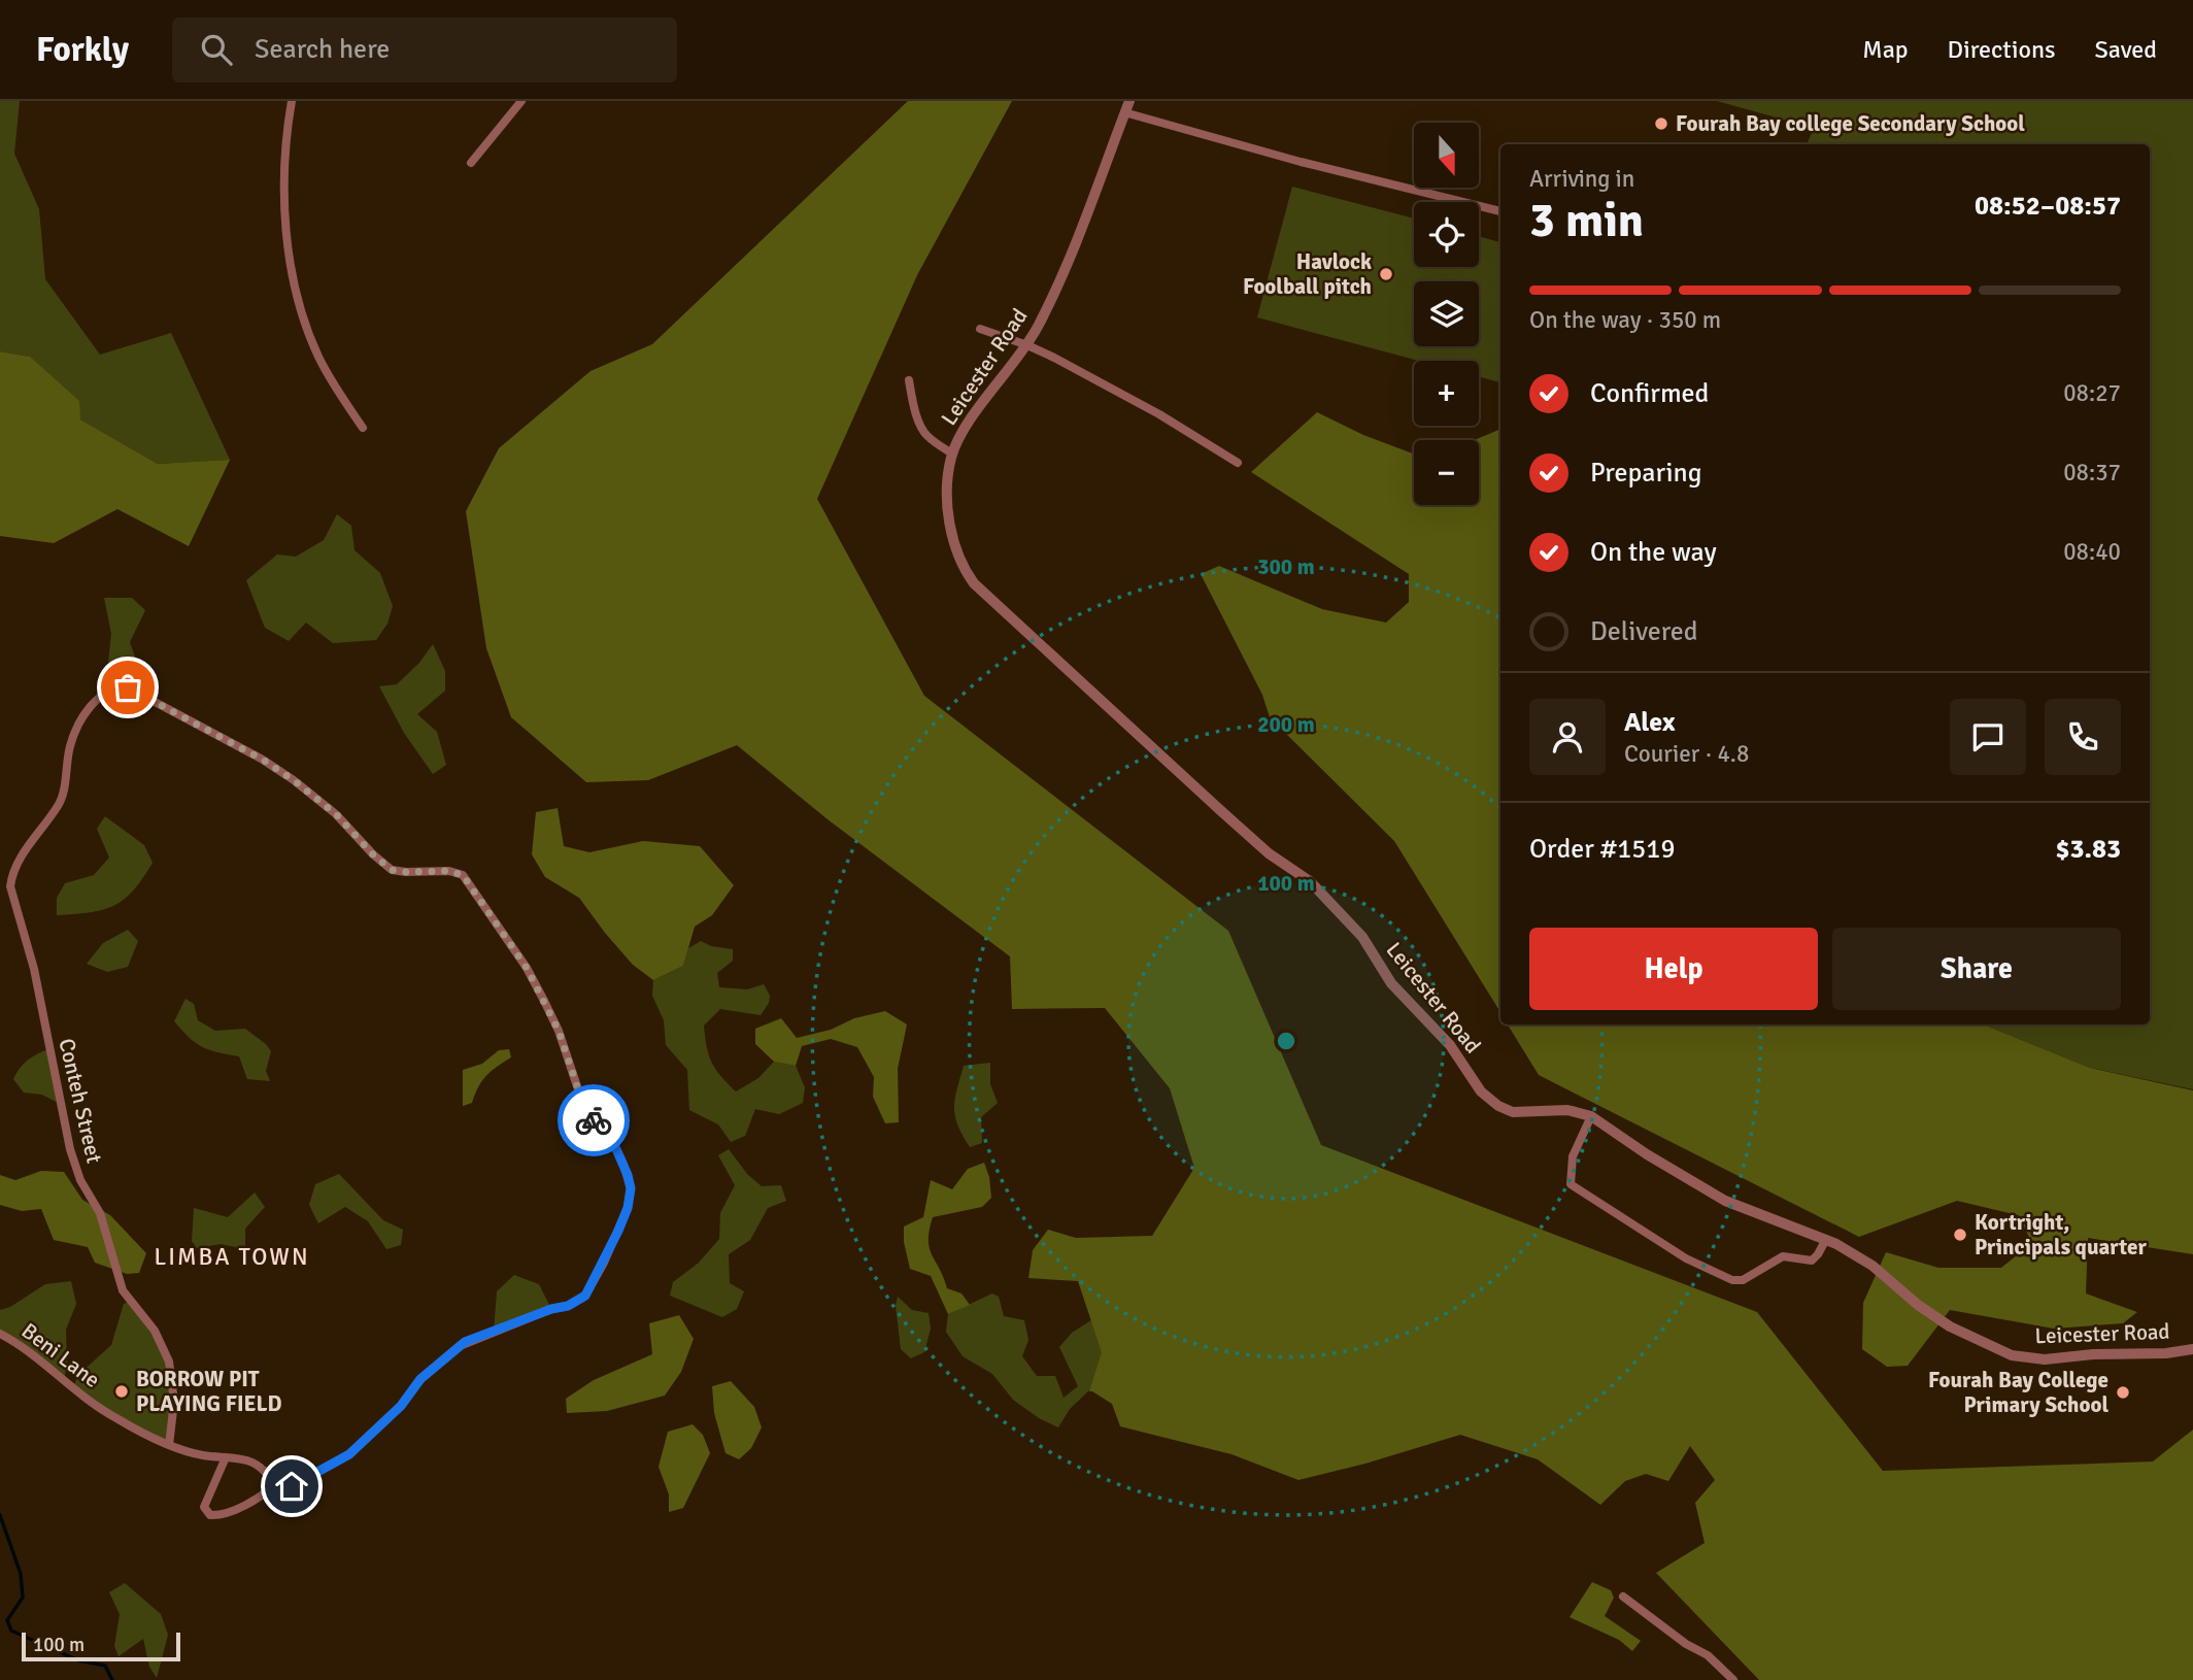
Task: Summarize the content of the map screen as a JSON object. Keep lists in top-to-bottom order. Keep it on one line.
{"streets":{"street":["Leicester Road","Conteh Street","Beni Lane"]},"crossings":[["Conteh Street","Beni Lane"]],"districts":["LIMBA TOWN"],"places":["Fourah Bay college Secondary School","Havlock Foolball pitch","Kortright, Principals quarter","BORROW PIT PLAYING FIELD","Fourah Bay College Primary School"],"scale_bar":"100 m","north":"bottom","page":{"header":"Forkly","search":"Search here","nav":["Map","Directions","Saved"],"map_buttons":["+","−"],"heading":["3 min","Arriving in","08:52–08:57"],"panel":["Alex","Courier · 4.8","Order #1519","$3.83"],"bar":"On the way · 350 m","list":[["Confirmed","08:27"],["Preparing","08:37"],["On the way","08:40"],"Delivered"],"buttons":["Help","Share"],"scale":"100 m"},"rings":["300 m","200 m","100 m"]}
